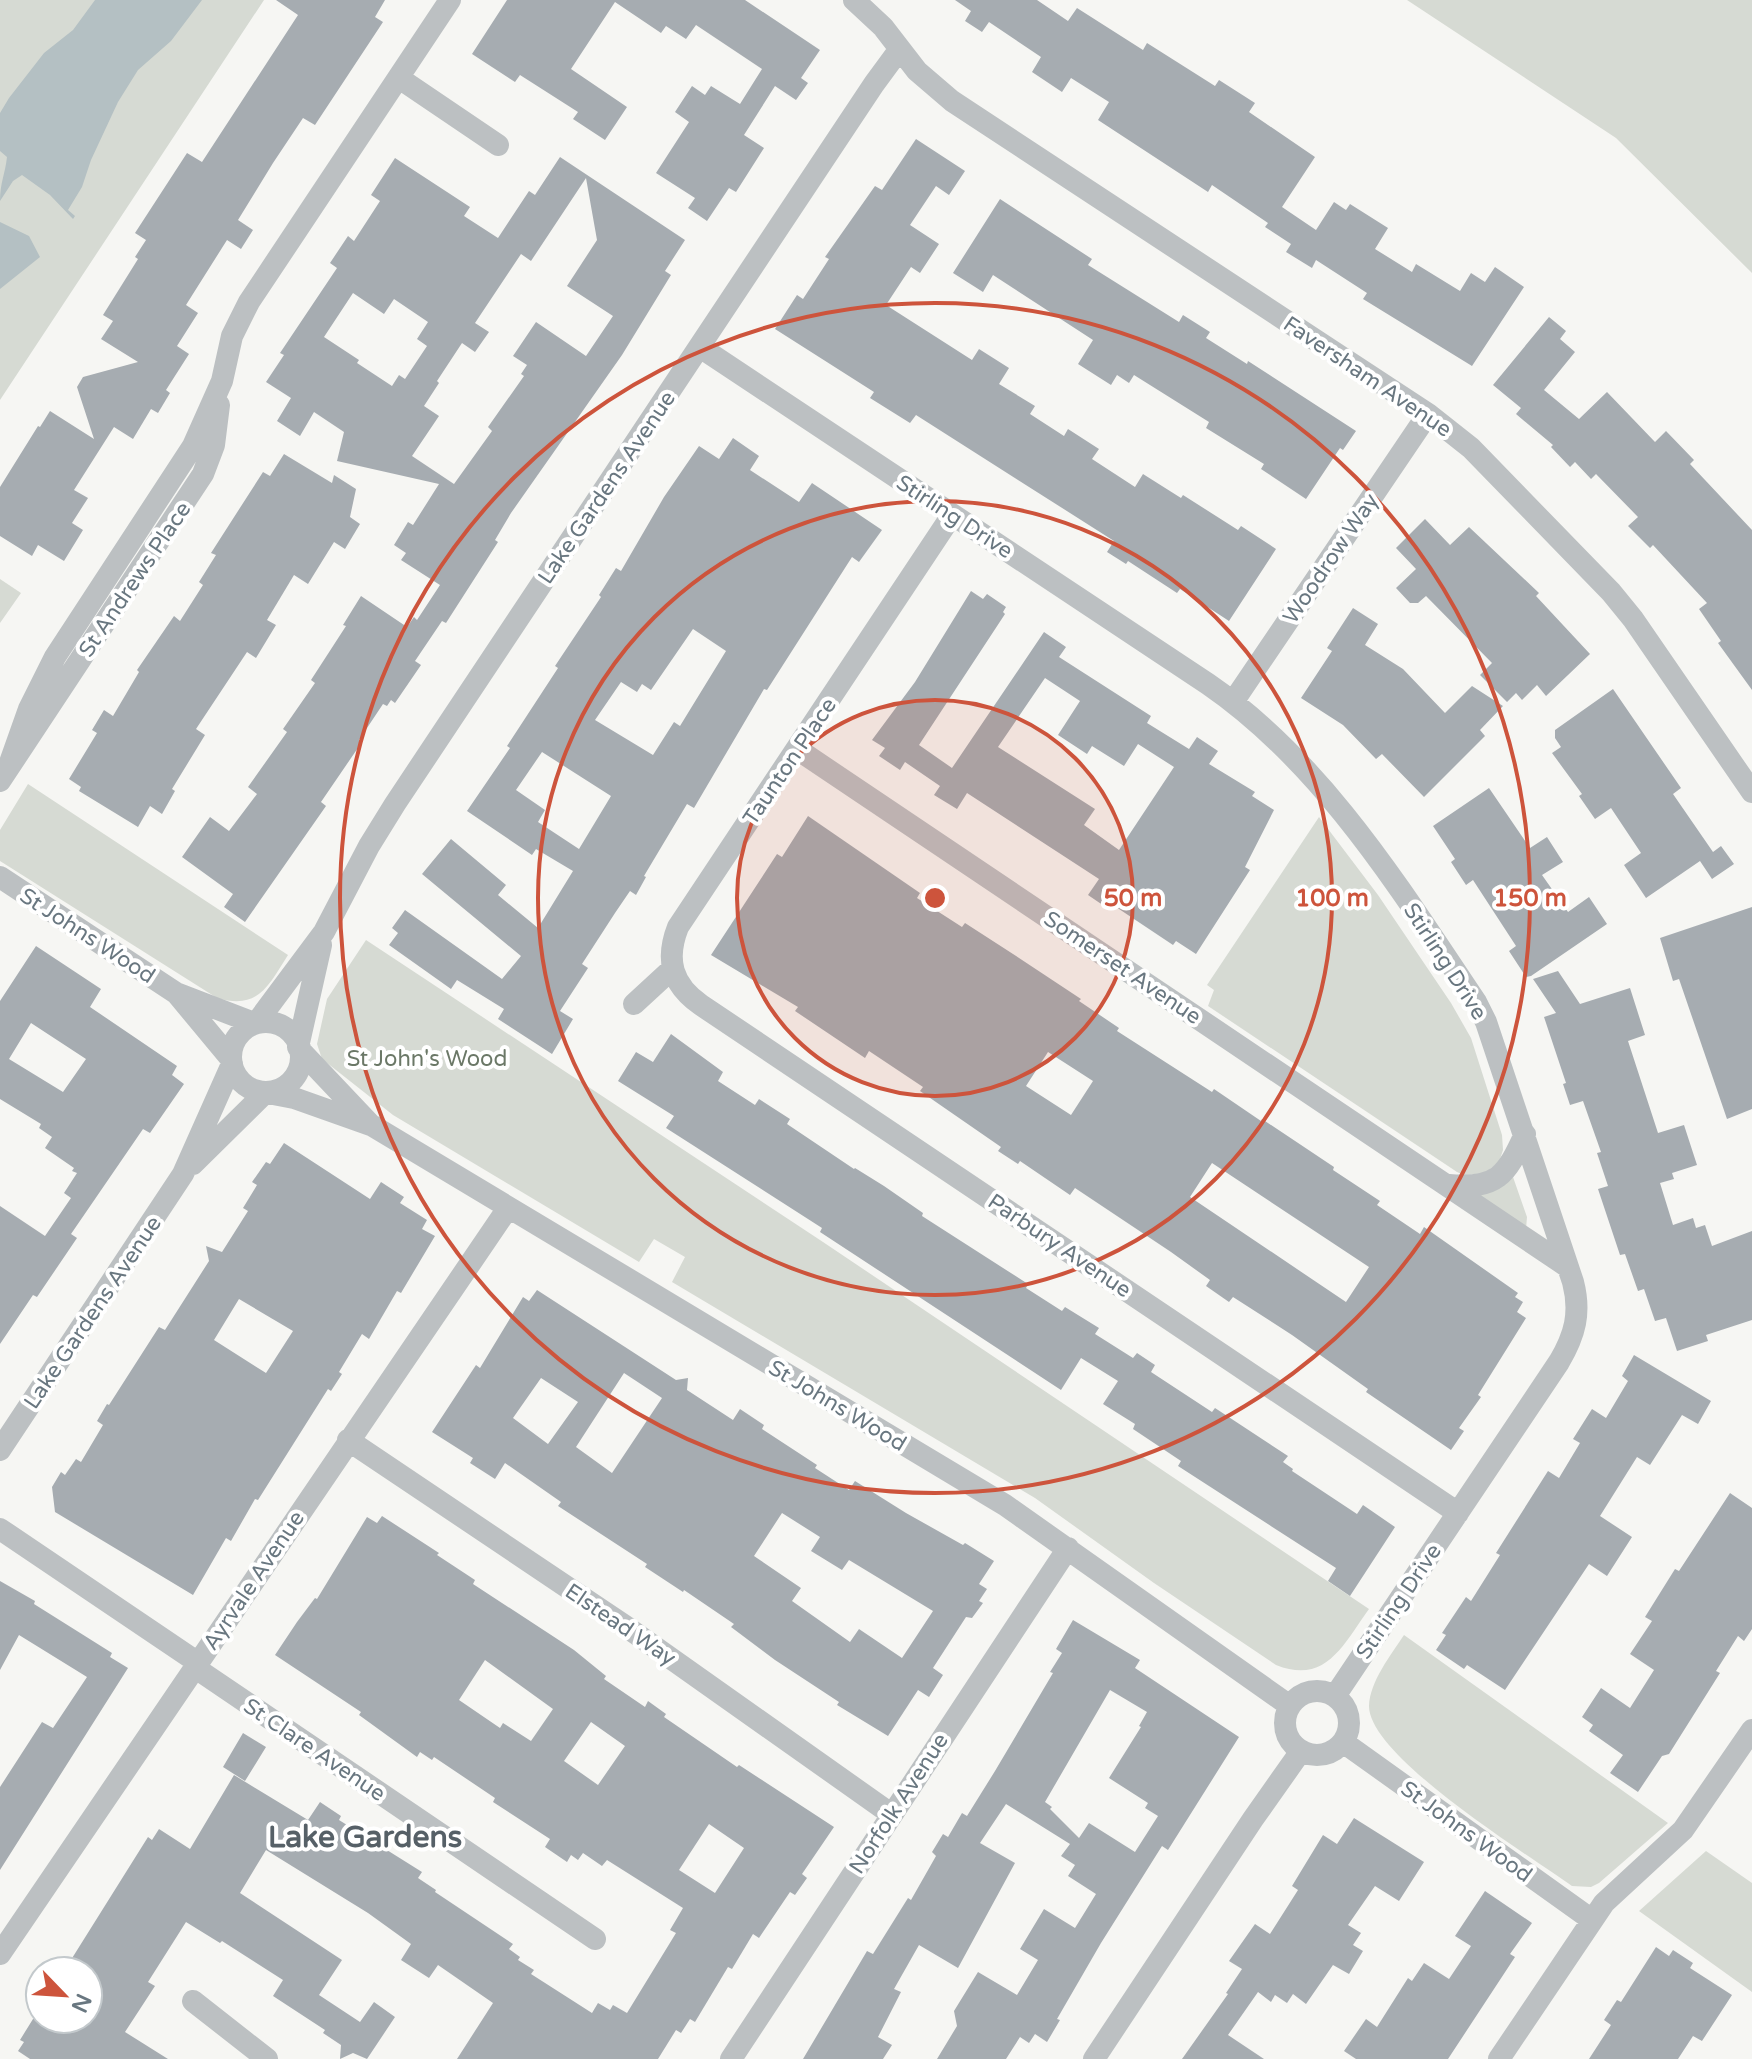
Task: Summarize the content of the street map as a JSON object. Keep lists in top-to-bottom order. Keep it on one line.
{"streets":{"street":["Faversham Avenue","Lake Gardens Avenue","Stirling Drive","Woodrow Way","St Andrews Place","Taunton Place","St Johns Wood","Somerset Avenue","Parbury Avenue","Ayrvale Avenue","Elstead Way","St Clare Avenue","Norfolk Avenue"]},"crossings":[["Faversham Avenue","Lake Gardens Avenue"],["Faversham Avenue","Woodrow Way"],["Lake Gardens Avenue","Stirling Drive"],["Lake Gardens Avenue","St Johns Wood"],["Stirling Drive","Woodrow Way"],["Stirling Drive","Taunton Place"],["Stirling Drive","St Johns Wood"],["Stirling Drive","Somerset Avenue"],["Stirling Drive","Parbury Avenue"],["Taunton Place","Somerset Avenue"],["Taunton Place","Parbury Avenue"],["St Johns Wood","Ayrvale Avenue"],["St Johns Wood","Norfolk Avenue"],["Ayrvale Avenue","Elstead Way"],["Ayrvale Avenue","St Clare Avenue"],["Elstead Way","Norfolk Avenue"]],"districts":["Lake Gardens"],"parks":["St John's Wood"],"north":"bottom right","rings":["50 m","100 m","150 m"]}
